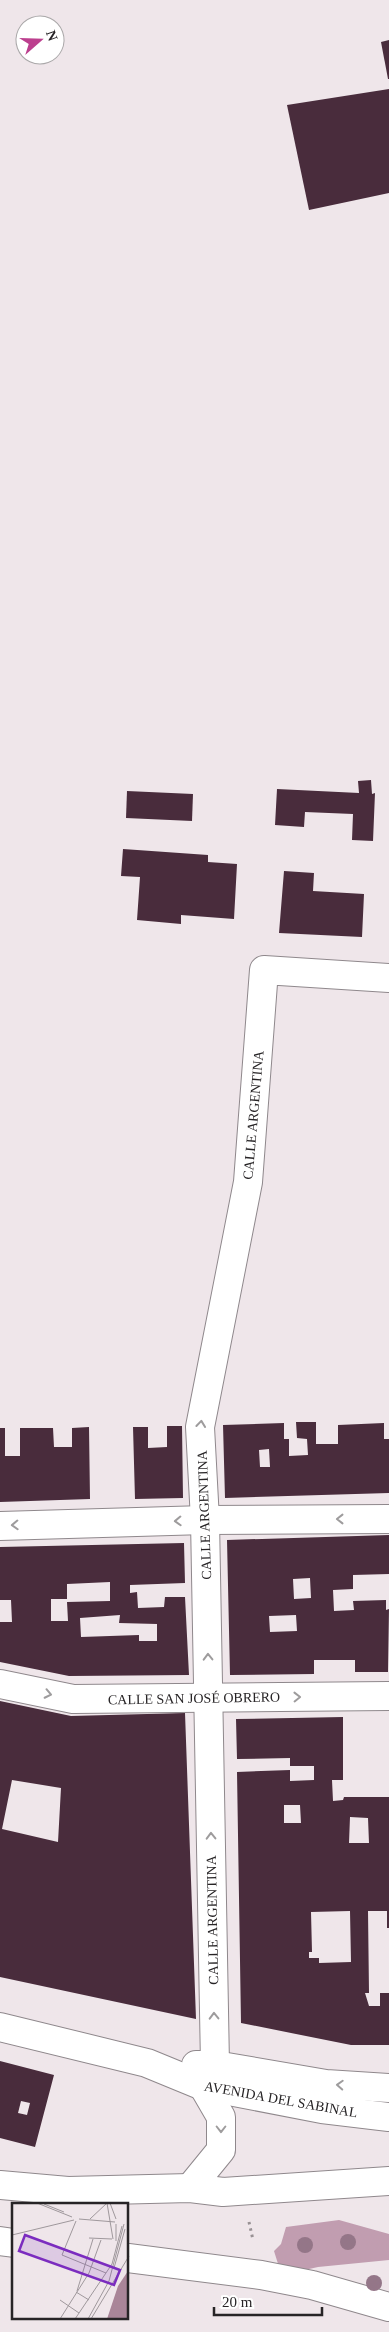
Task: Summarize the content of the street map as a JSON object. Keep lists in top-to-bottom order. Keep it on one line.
{"streets":{"street":["CALLE ARGENTINA","CALLE SAN JOSÉ OBRERO","AVENIDA DEL SABINAL"]},"crossings":[["CALLE ARGENTINA","CALLE SAN JOSÉ OBRERO"],["CALLE ARGENTINA","AVENIDA DEL SABINAL"]],"one_way":["CALLE ARGENTINA"],"scale_bar":"20 m","north":"right"}
